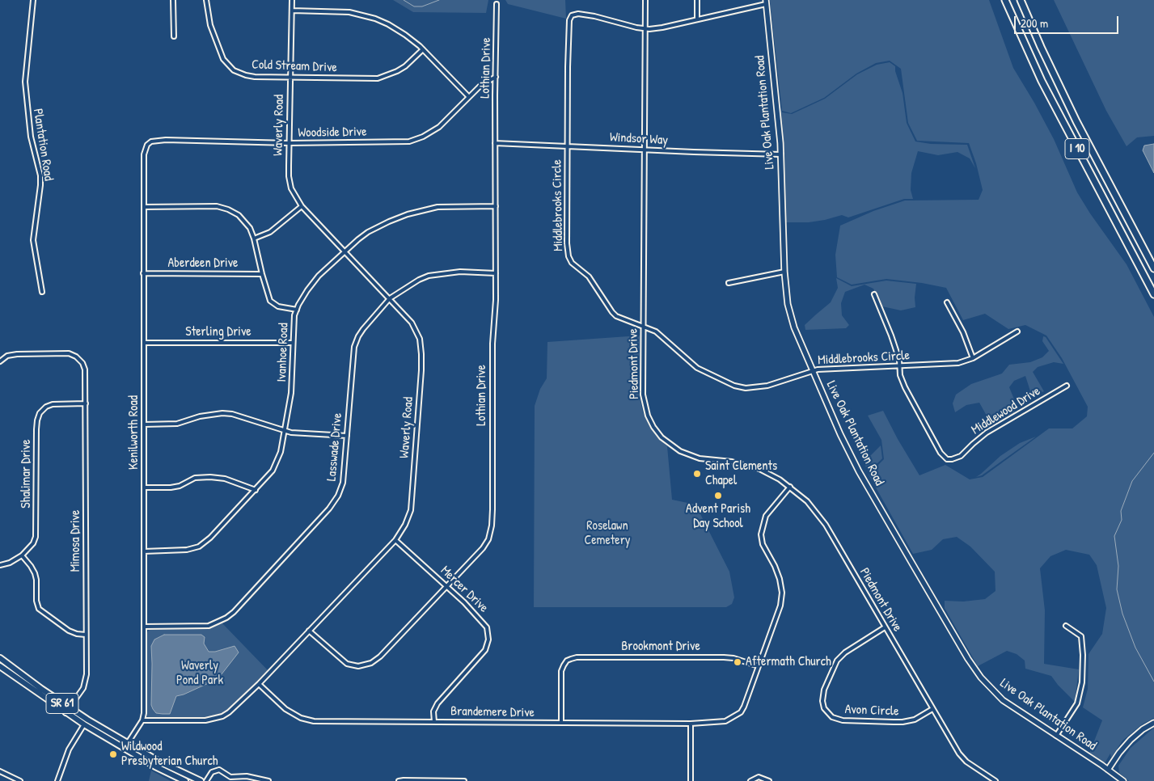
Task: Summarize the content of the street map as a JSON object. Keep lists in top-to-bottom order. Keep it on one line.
{"streets":{"highway":["I 10"],"main road":["SR 61"],"street":["Cold Stream Drive","Lothian Drive","Live Oak Plantation Road","Waverly Road","Woodside Drive","Windsor Way","Plantation Road","Middlebrooks Circle","Aberdeen Drive","Sterling Drive","Ivanhoe Road","Piedmont Drive","Middlewood Drive","Kenilworth Road","Lasswade Drive","Shalimar Drive","Mimosa Drive","Mercer Drive","Brookmont Drive","Avon Circle","Brandemere Drive"]},"crossings":[["Cold Stream Drive","Waverly Road"],["Lothian Drive","Waverly Road"],["Lothian Drive","Woodside Drive"],["Lothian Drive","Windsor Way"],["Lothian Drive","Ivanhoe Road"],["Lothian Drive","Lasswade Drive"],["Lothian Drive","Mercer Drive"],["Live Oak Plantation Road","Windsor Way"],["Live Oak Plantation Road","Middlebrooks Circle"],["Waverly Road","Woodside Drive"],["Waverly Road","Ivanhoe Road"],["Waverly Road","Kenilworth Road"],["Waverly Road","Lasswade Drive"],["Waverly Road","Mercer Drive"],["Waverly Road","Brandemere Drive"],["Woodside Drive","Kenilworth Road"],["Windsor Way","Middlebrooks Circle"],["Windsor Way","Piedmont Drive"],["Middlebrooks Circle","Piedmont Drive"],["Middlebrooks Circle","Middlewood Drive"],["Aberdeen Drive","Kenilworth Road"],["Sterling Drive","Ivanhoe Road"],["Sterling Drive","Kenilworth Road"],["Ivanhoe Road","Kenilworth Road"],["Piedmont Drive","Avon Circle"],["Kenilworth Road","Lasswade Drive"],["Shalimar Drive","Mimosa Drive"],["Mimosa Drive","SR 61"],["Mercer Drive","Brandemere Drive"],["Brookmont Drive","Brandemere Drive"]],"parks":["Roselawn Cemetery","Waverly Pond Park"],"places":["Saint Clements Chapel","Advent Parish Day School","Aftermath Church","Wildwood Presbyterian Church"],"scale_bar":"200 m"}
